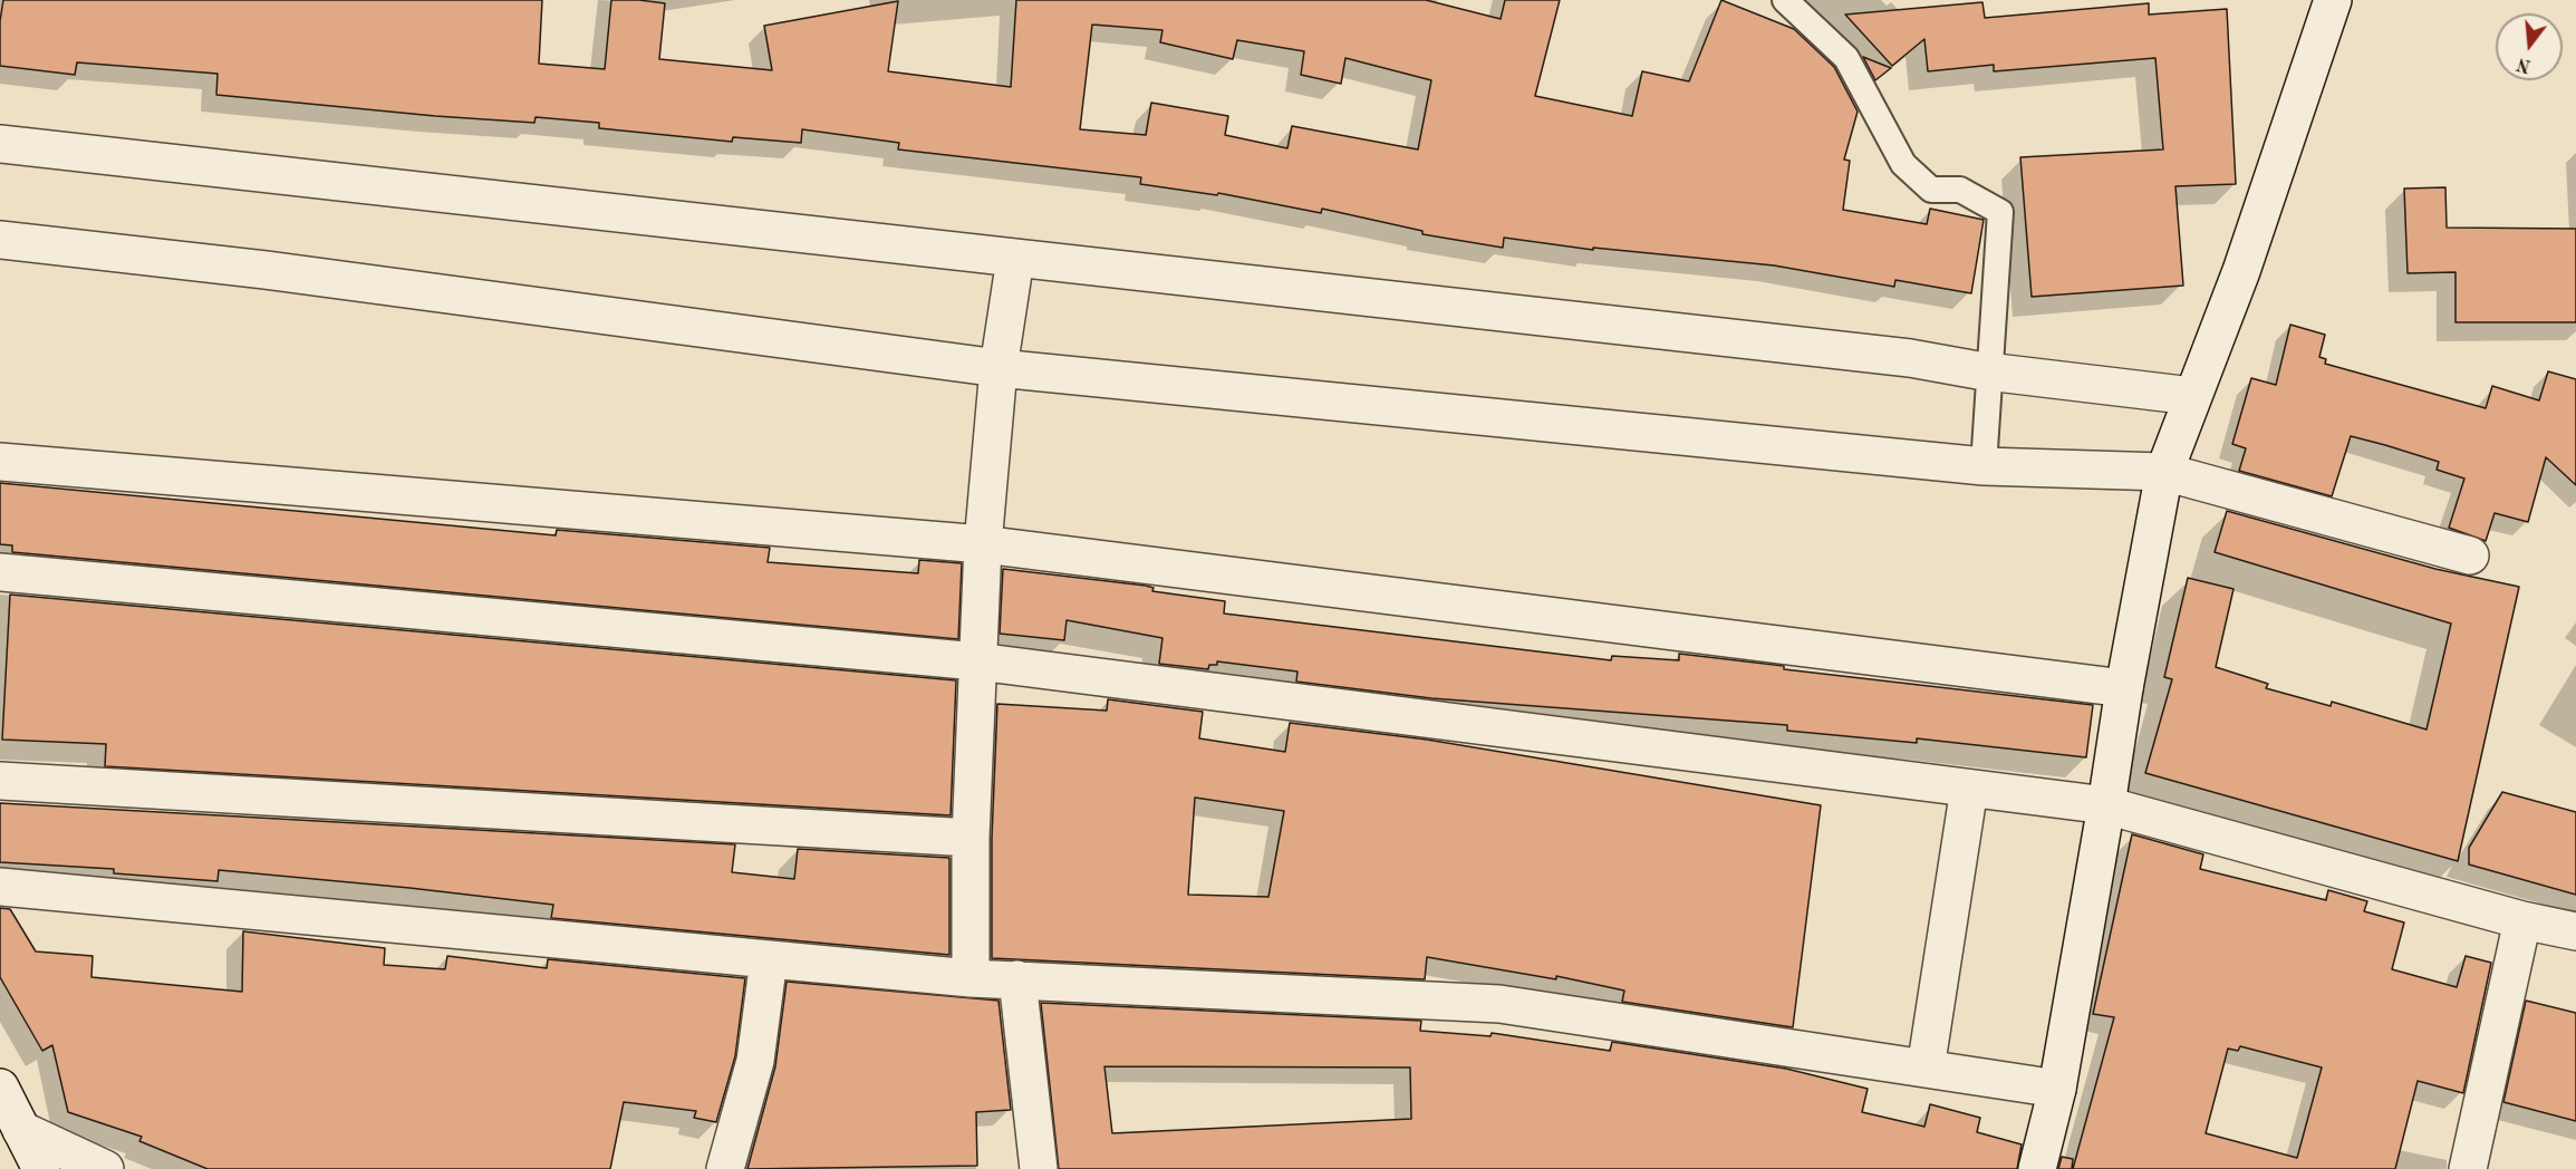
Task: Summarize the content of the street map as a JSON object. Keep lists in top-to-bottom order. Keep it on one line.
{"north":"bottom"}
